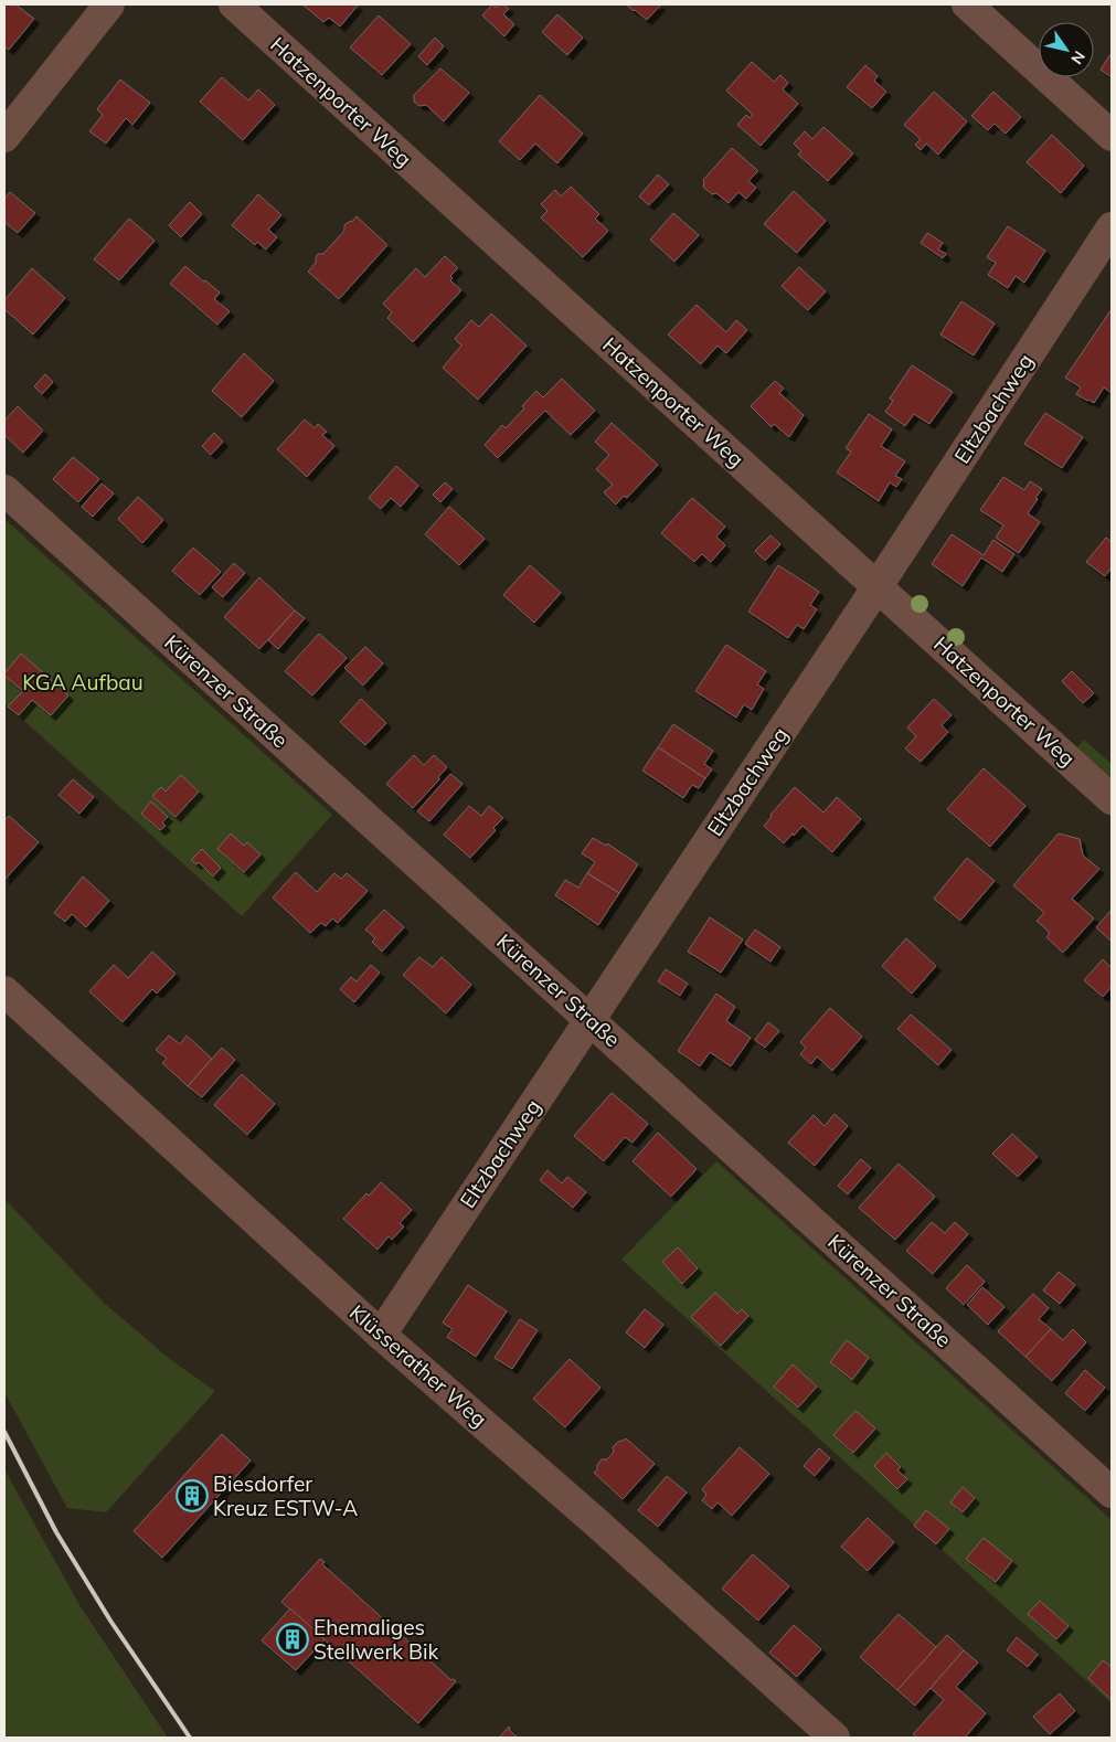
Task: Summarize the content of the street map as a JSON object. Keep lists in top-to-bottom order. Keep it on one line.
{"streets":{"street":["Hatzenporter Weg","Eltzbachweg","Kürenzer Straße","Klüsserather Weg"]},"crossings":[["Hatzenporter Weg","Eltzbachweg"],["Eltzbachweg","Kürenzer Straße"],["Eltzbachweg","Klüsserather Weg"]],"parks":["KGA Aufbau"],"places":{"building":["Biesdorfer Kreuz ESTW-A","Ehemaliges Stellwerk Bik"]},"north":"bottom right"}
